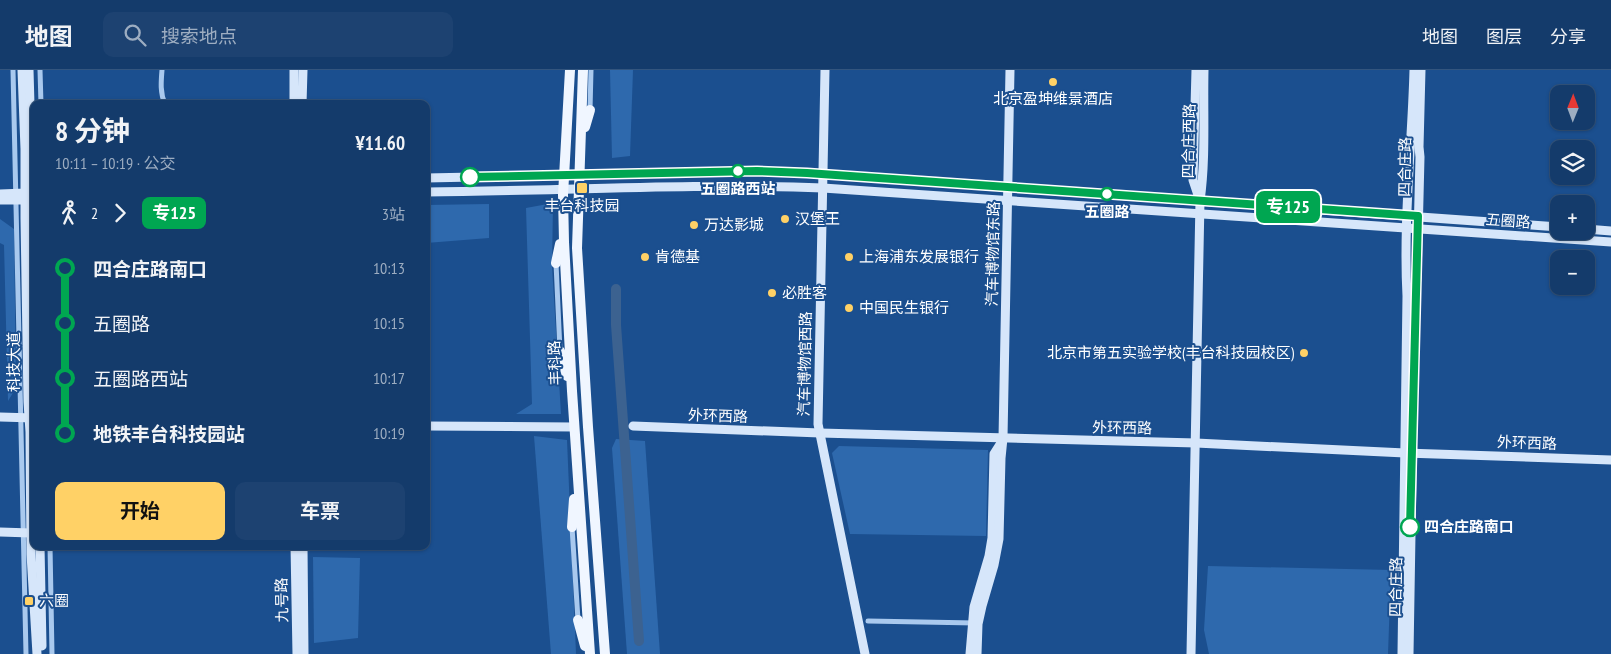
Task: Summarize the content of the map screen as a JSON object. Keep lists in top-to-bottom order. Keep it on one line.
{"streets":{"main road":["丰科路"],"street":["四合庄西路","四合庄路","五圈路","汽车博物馆东路","科技大道","汽车博物馆西路","外环西路","九号路"]},"crossings":[["四合庄西路","五圈路"],["四合庄路","五圈路"],["四合庄路","外环西路"],["五圈路","汽车博物馆东路"],["五圈路","丰科路"],["五圈路","汽车博物馆西路"],["汽车博物馆东路","外环西路"],["汽车博物馆西路","外环西路"]],"places":{"other":["北京盈坤维景酒店","五圈路西站","五圈路","汉堡王","万达影城","肯德基","上海浦东发展银行","必胜客","中国民生银行","北京市第五实验学校(丰台科技园校区)","四合庄路南口"],"transit":["丰台科技园","六圈"]},"lines":["bus line 专125"],"north":"top","page":{"header":"地图","search":"搜索地点","nav":["地图","图层","分享"],"on_map":"专125","map_buttons":["+","−"],"heading":["8 分钟","10:11 – 10:19 · 公交","¥11.60"],"legs":["2","专125","3站"],"list":[{"name":"四合庄路南口","value":"10:13"},{"name":"五圈路","value":"10:15"},{"name":"五圈路西站","value":"10:17"},{"name":"地铁丰台科技园站","value":"10:19"}],"buttons":["开始","车票"]}}
